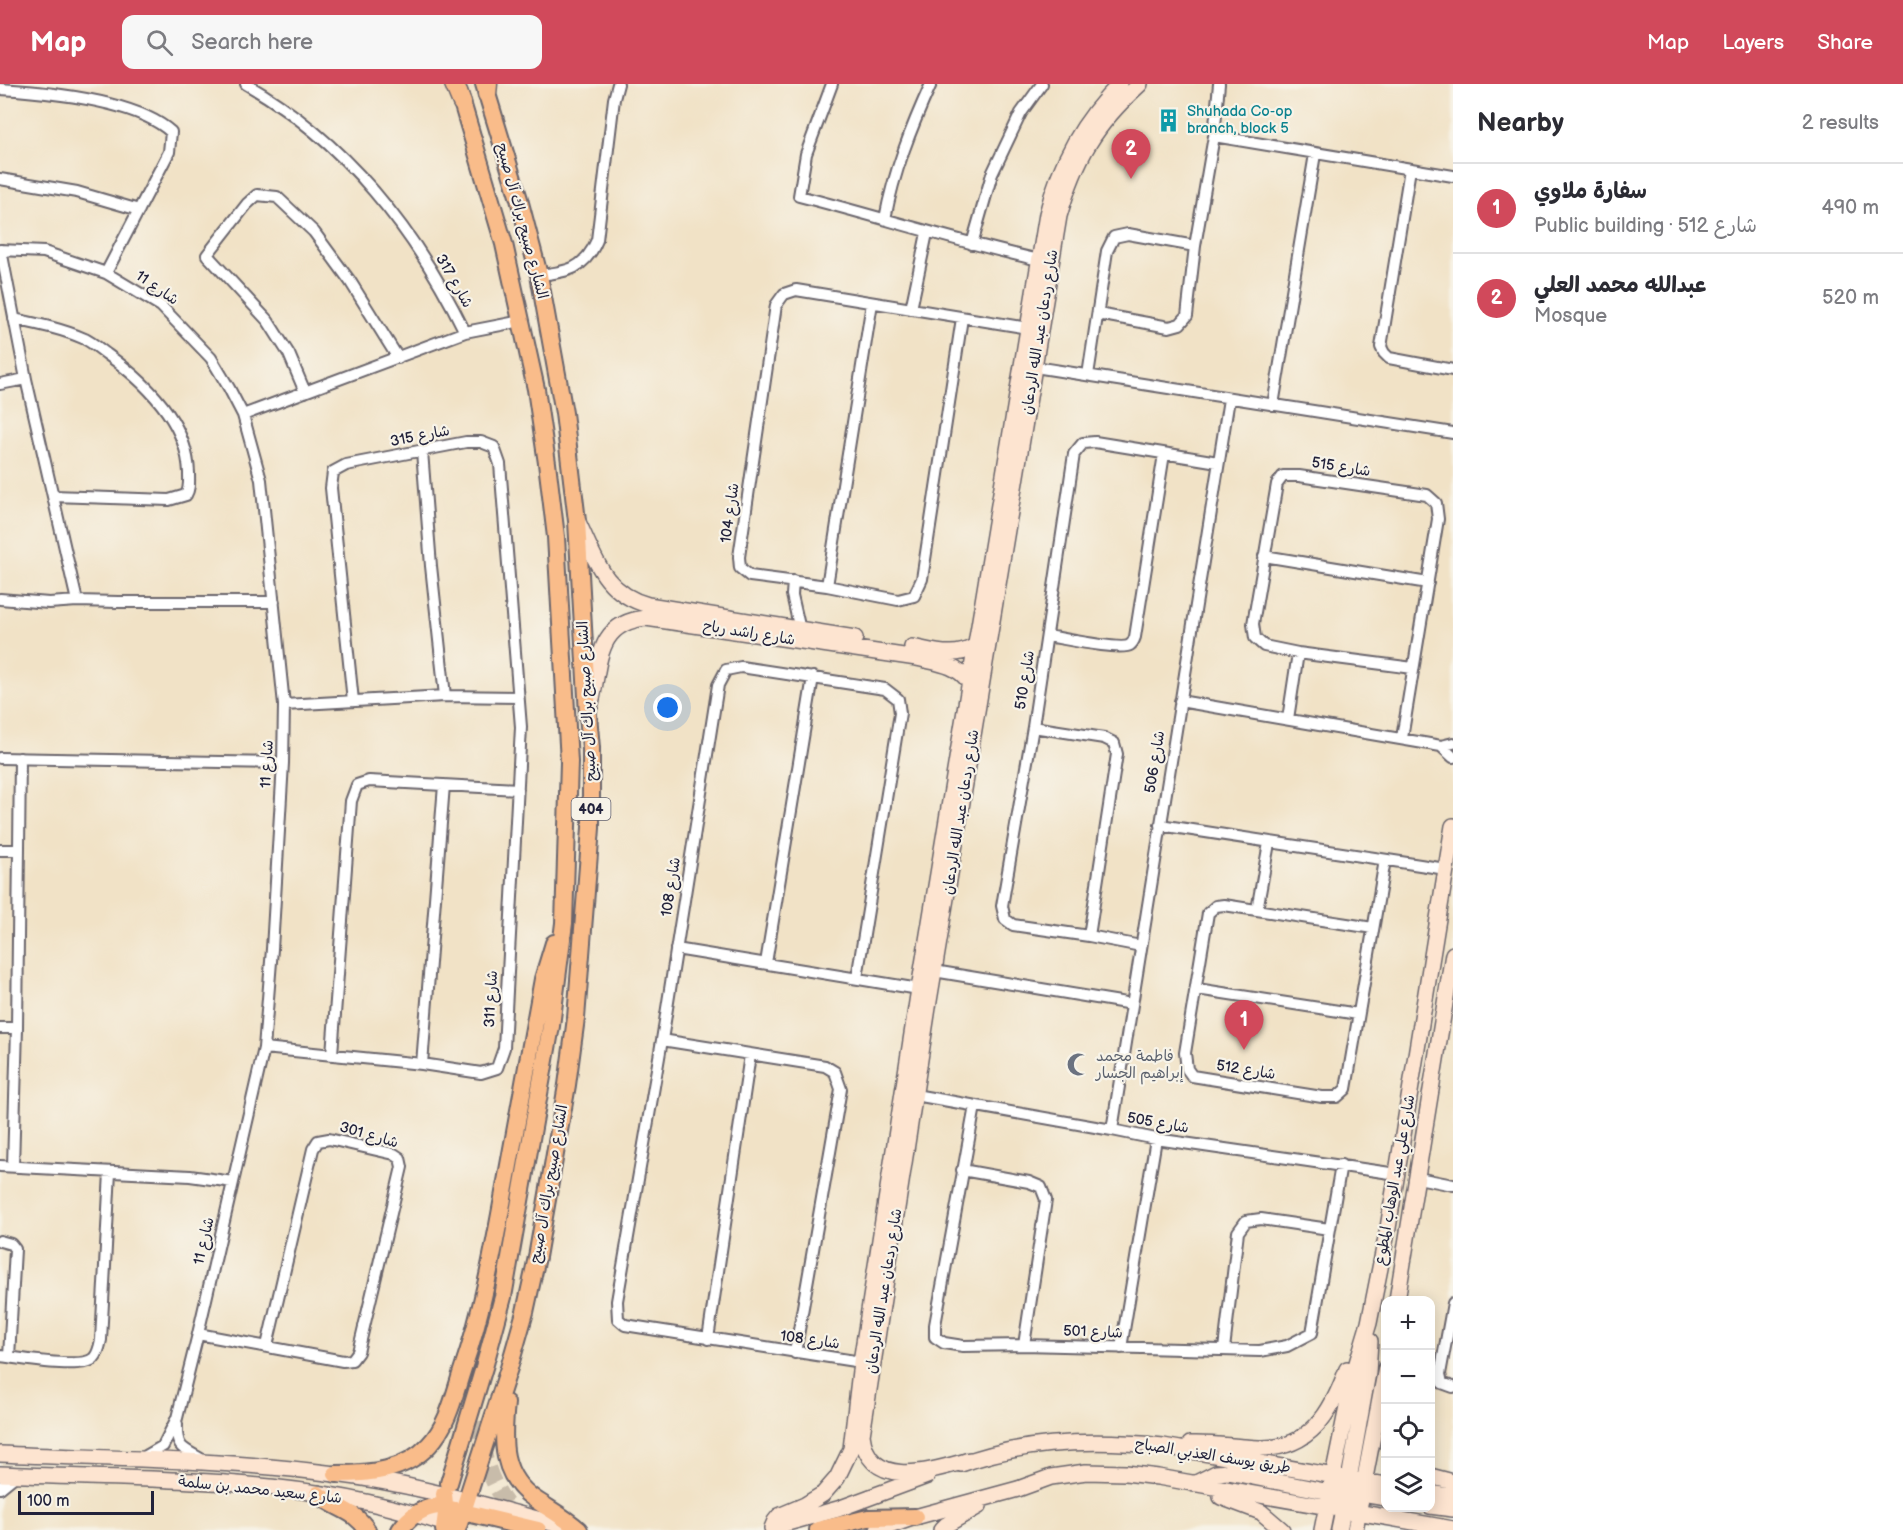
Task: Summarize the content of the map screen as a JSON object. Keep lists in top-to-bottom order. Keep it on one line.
{"streets":{"main road":["الشارع صبيح براك آل صبيح","404"],"street":["شارع 317","شارع 11","شارع ردعان عبد الله الردعان","شارع 315","شارع 515","شارع 104","شارع راشد رباح","شارع 510","شارع 506","شارع 108","شارع 311","شارع 512","شارع 505","شارع 301","شارع علي عبد الوهاب المطوع","شارع 501","طريق يوسف العذبي الصباح","شارع سعيد محمد بن سلمة"]},"crossings":[["الشارع صبيح براك آل صبيح","شارع راشد رباح"],["الشارع صبيح براك آل صبيح","شارع سعيد محمد بن سلمة"],["شارع 317","شارع 11"],["شارع 11","شارع 311"],["شارع 11","شارع 301"],["شارع 11","شارع سعيد محمد بن سلمة"],["شارع ردعان عبد الله الردعان","شارع 104"],["شارع ردعان عبد الله الردعان","شارع راشد رباح"],["شارع ردعان عبد الله الردعان","شارع 108"],["شارع ردعان عبد الله الردعان","شارع 505"],["شارع ردعان عبد الله الردعان","طريق يوسف العذبي الصباح"],["شارع 315","شارع 311"],["شارع 510","شارع 506"],["شارع 506","شارع 505"],["شارع 505","شارع علي عبد الوهاب المطوع"],["شارع 505","شارع 501"],["شارع علي عبد الوهاب المطوع","طريق يوسف العذبي الصباح"]],"places":{"building":["Shuhada Co-op branch, block 5"],"mosque":["فاطمة محمد إبراهيم الجسار"]},"scale_bar":"100 m","page":{"header":"Map","search":"Search here","nav":["Map","Layers","Share"],"heading":["Nearby","2 results"],"pins":["2","1"],"list":[{"mark":"1","name":"سفارة ملاوي","note":"Public building · شارع 512","value":"490 m"},{"mark":"2","name":"عبدالله محمد العلي","note":"Mosque","value":"520 m"}],"map_buttons":["+","−"],"scale":"100 m"}}
